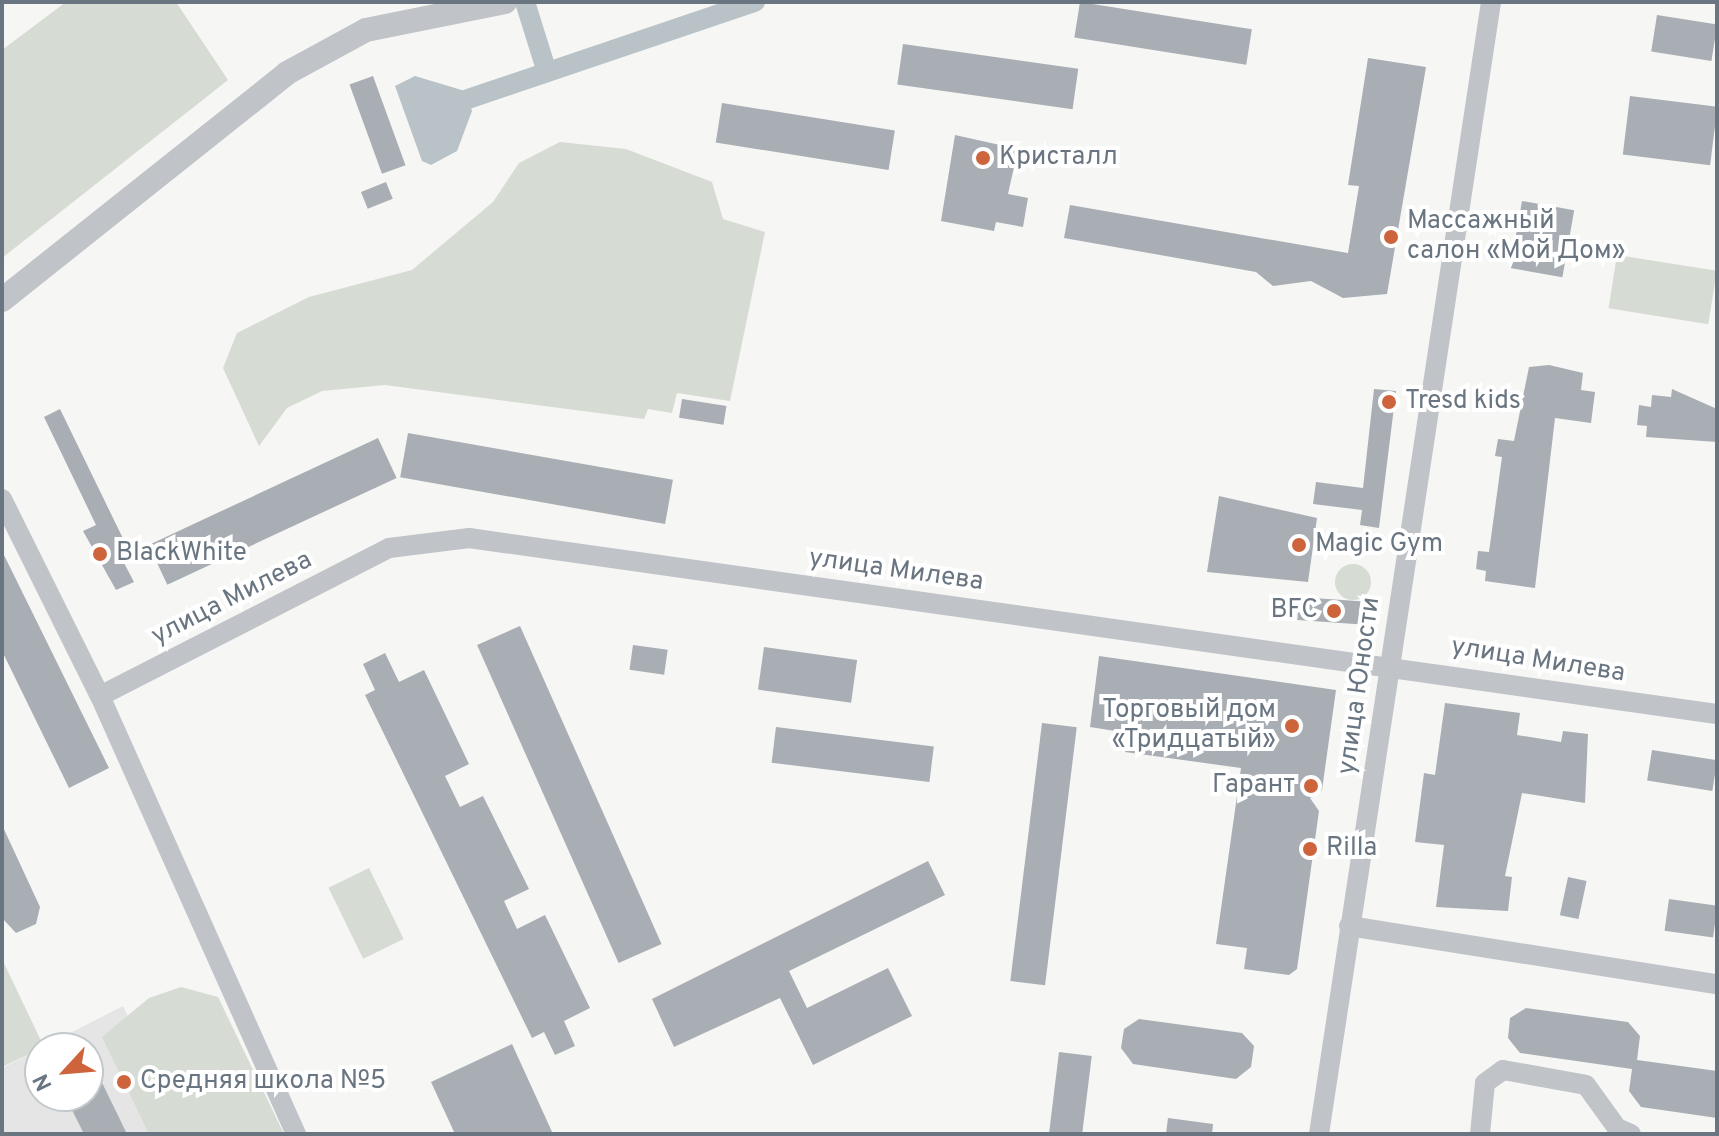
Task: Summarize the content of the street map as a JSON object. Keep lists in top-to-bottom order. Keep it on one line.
{"streets":{"street":["улица Милева","улица Юности"]},"crossings":[["улица Милева","улица Юности"]],"places":["Кристалл","Массажный салон «Мой Дом»","Tresd kids","Magic Gym","BlackWhite","BFC","Торговый дом «Тридцатый»","Гарант","Rilla","Средняя школа №5"],"north":"bottom left"}
